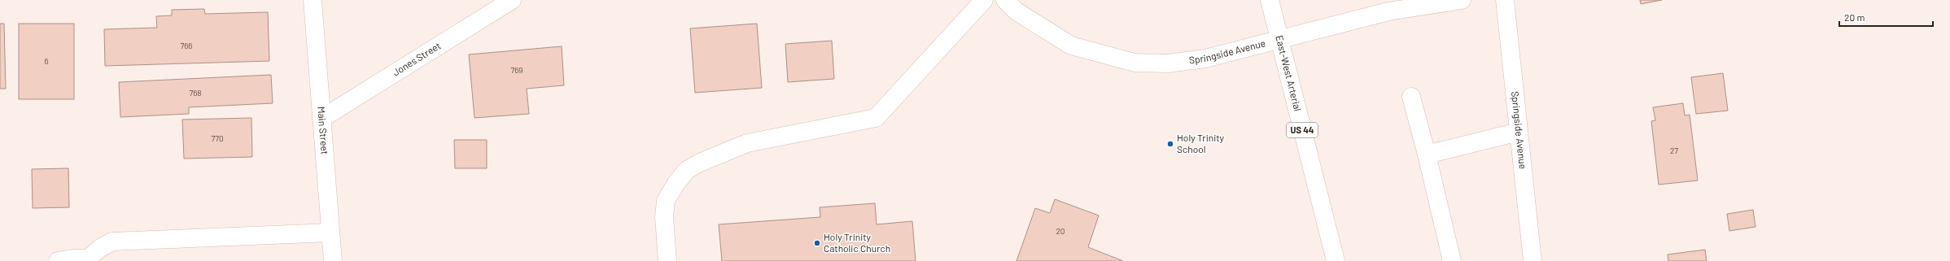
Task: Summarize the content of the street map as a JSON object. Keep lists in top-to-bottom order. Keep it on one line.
{"streets":{"main road":["Springside Avenue","Jones Street","East-West Arterial","Main Street","US 44"]},"crossings":[["Springside Avenue","East-West Arterial"],["Jones Street","Main Street"]],"places":["Holy Trinity School","Holy Trinity Catholic Church"],"house_numbers":["766","6","769","768","770","27","20"],"scale_bar":"20 m"}
